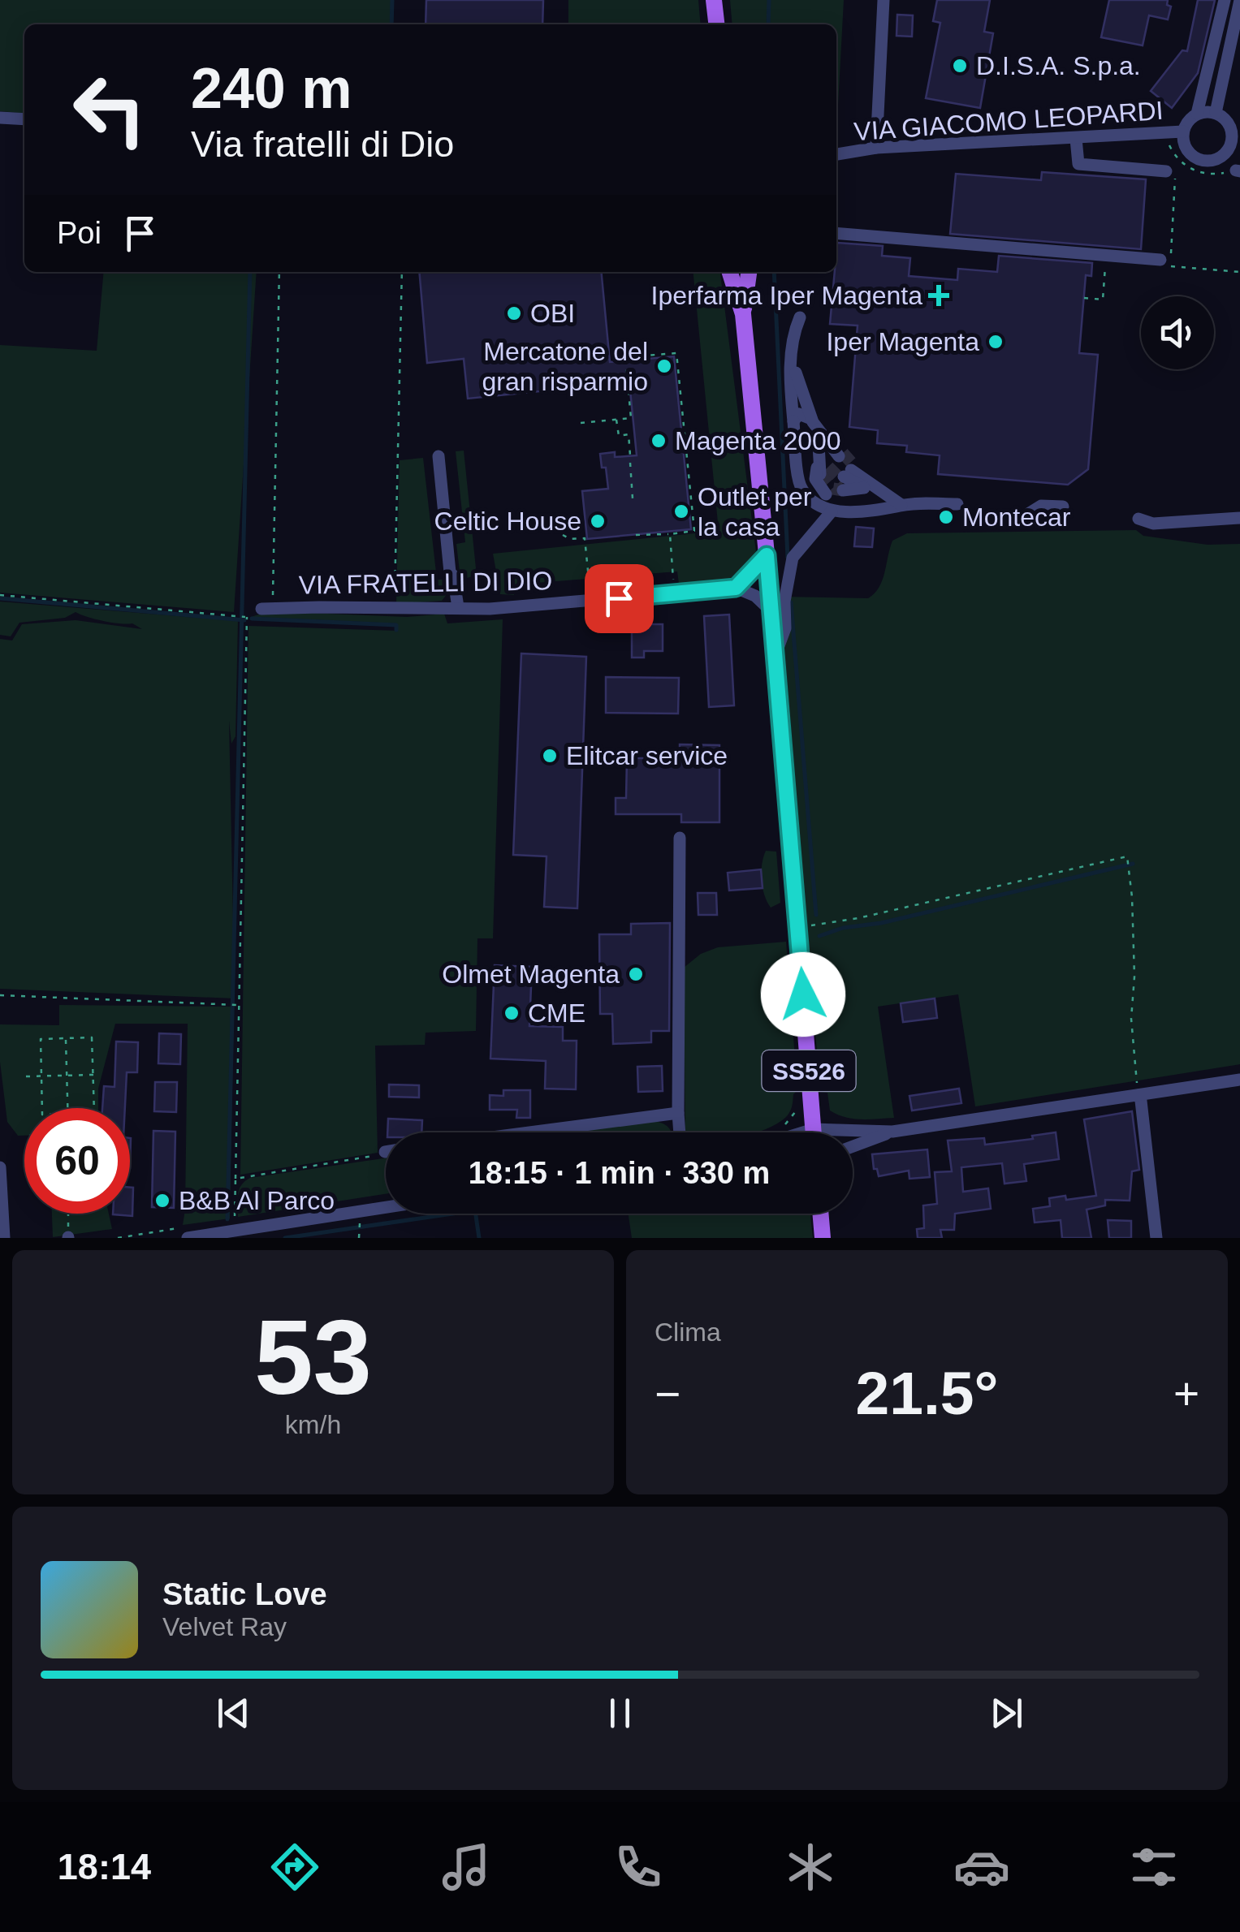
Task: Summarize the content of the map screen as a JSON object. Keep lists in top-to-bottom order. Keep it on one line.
{"streets":{"main road":["SS526"],"street":["VIA GIACOMO LEOPARDI","VIA FRATELLI DI DIO"]},"places":{"other":["D.I.S.A. S.p.a.","OBI","Iper Magenta","Mercatone del gran risparmio","Magenta 2000","Outlet per la casa","Montecar","Celtic House","Elitcar service","Olmet Magenta","CME","B&B Al Parco"],"health":["Iperfarma Iper Magenta"]},"page":{"turn":["240 m","Via fratelli di Dio"],"then":"Poi","limit":"60","trip":"18:15 · 1 min · 330 m","tile":[["53","km/h"],"Clima"],"heat":["−","21.5°","+"],"song":["Static Love","Velvet Ray"],"tabs":"18:14"}}
